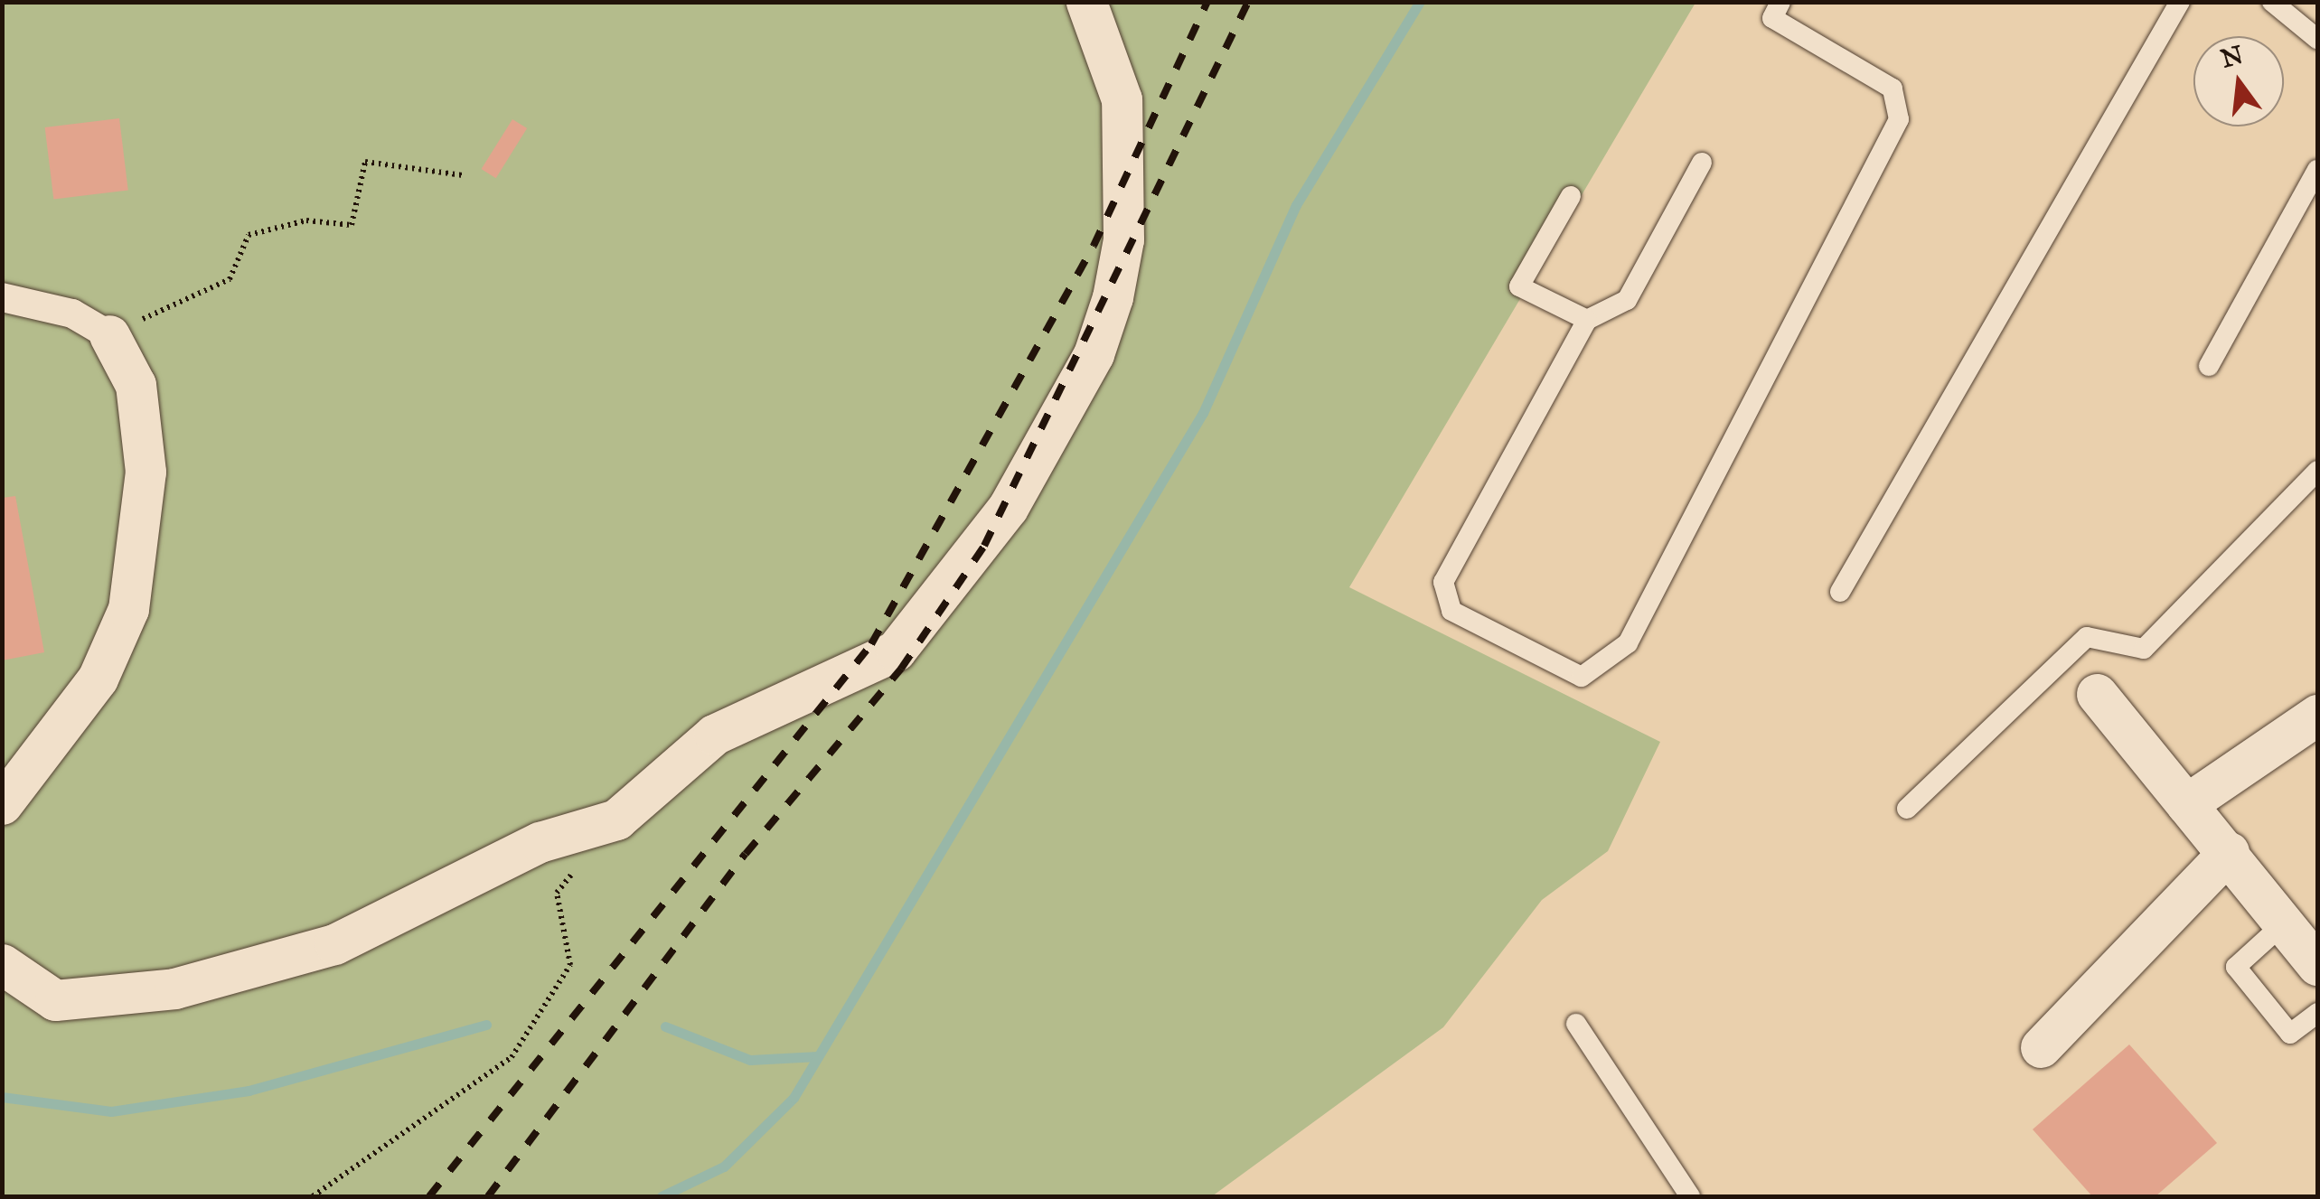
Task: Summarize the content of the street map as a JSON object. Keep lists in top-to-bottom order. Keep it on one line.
{"north":"top"}
